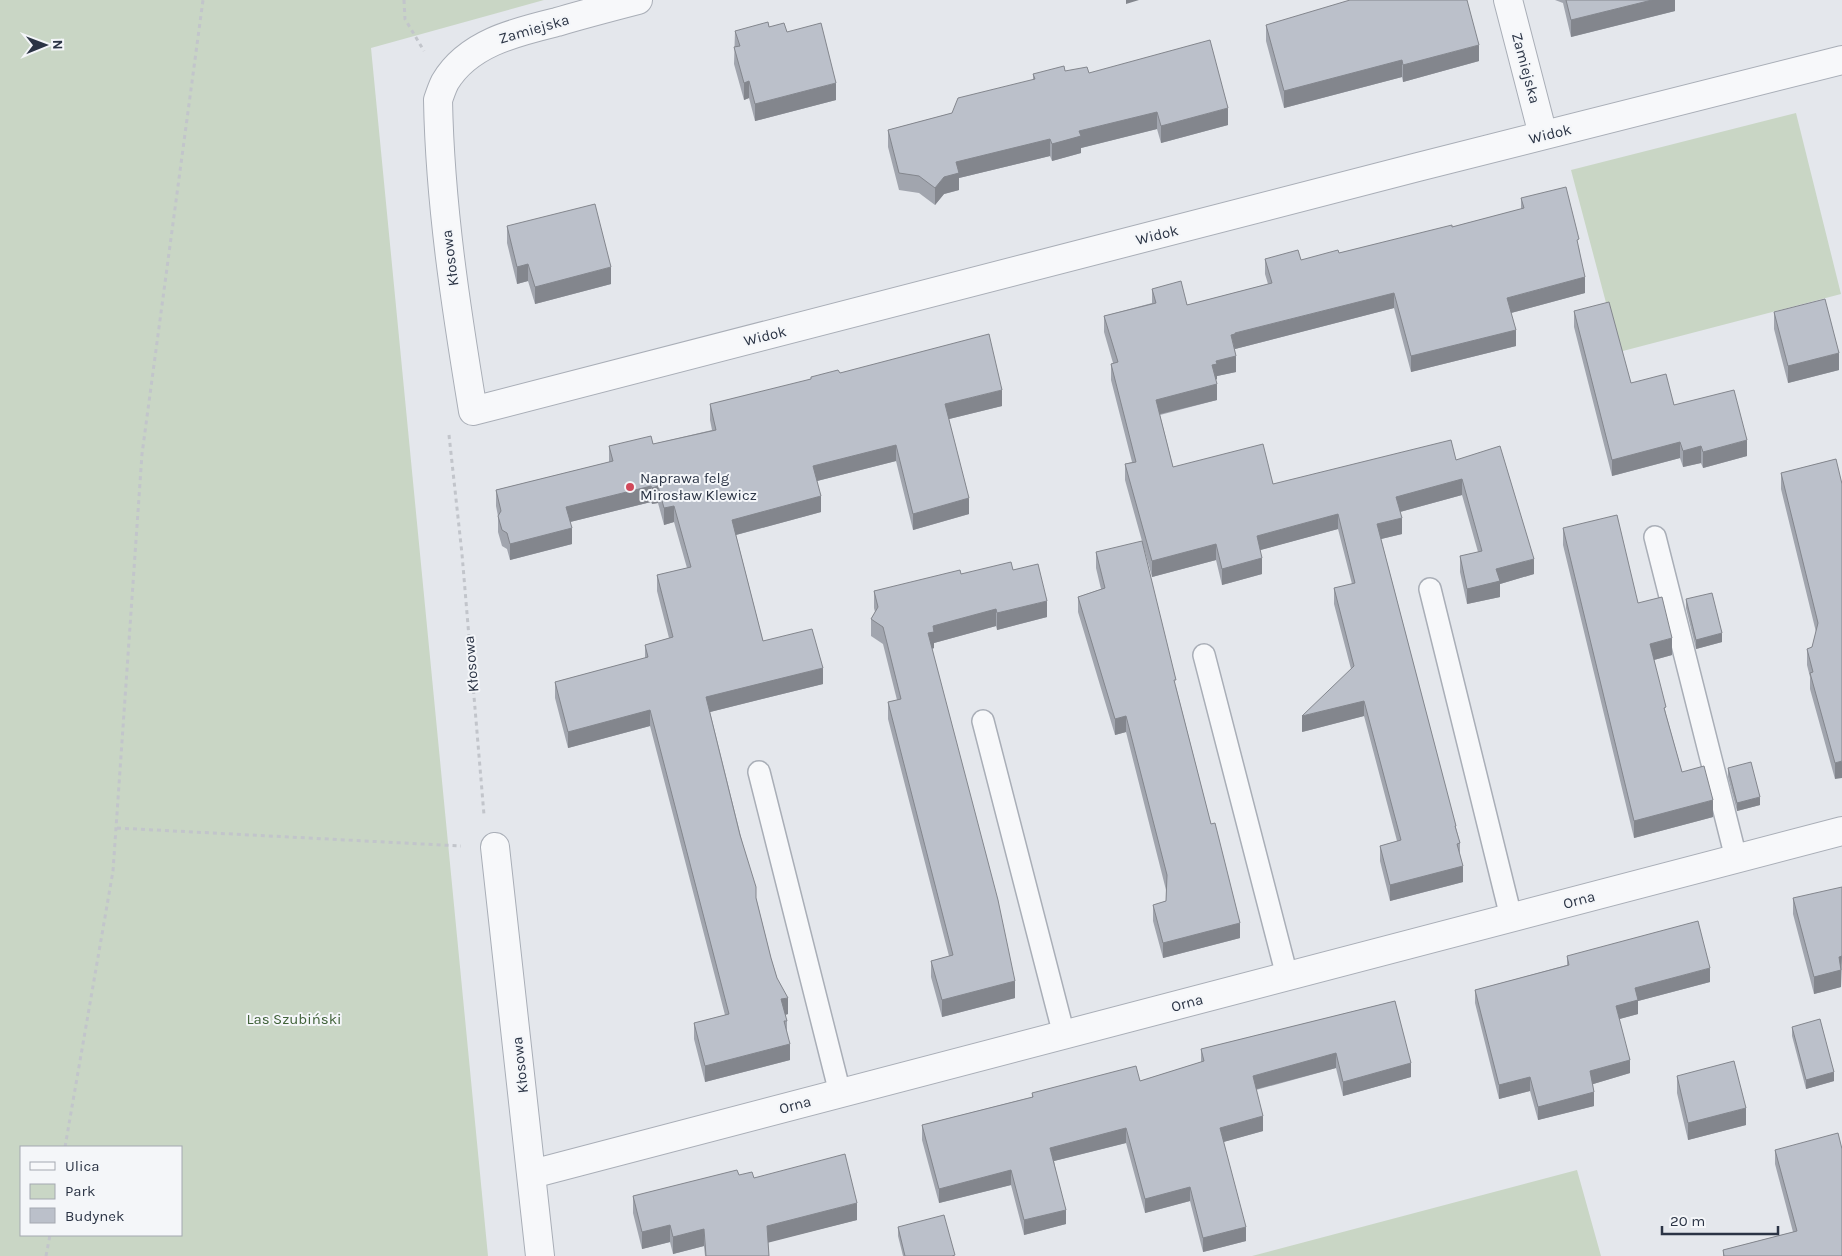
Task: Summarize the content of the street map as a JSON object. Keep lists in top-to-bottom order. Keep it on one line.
{"streets":{"street":["Zamiejska","Widok","Kłosowa","Orna"]},"crossings":[["Zamiejska","Widok"],["Zamiejska","Kłosowa"],["Widok","Kłosowa"],["Kłosowa","Orna"]],"parks":["Las Szubiński"],"places":["Naprawa felg Mirosław Klewicz"],"legend":["Ulica","Park","Budynek"],"scale_bar":"20 m","north":"right"}
